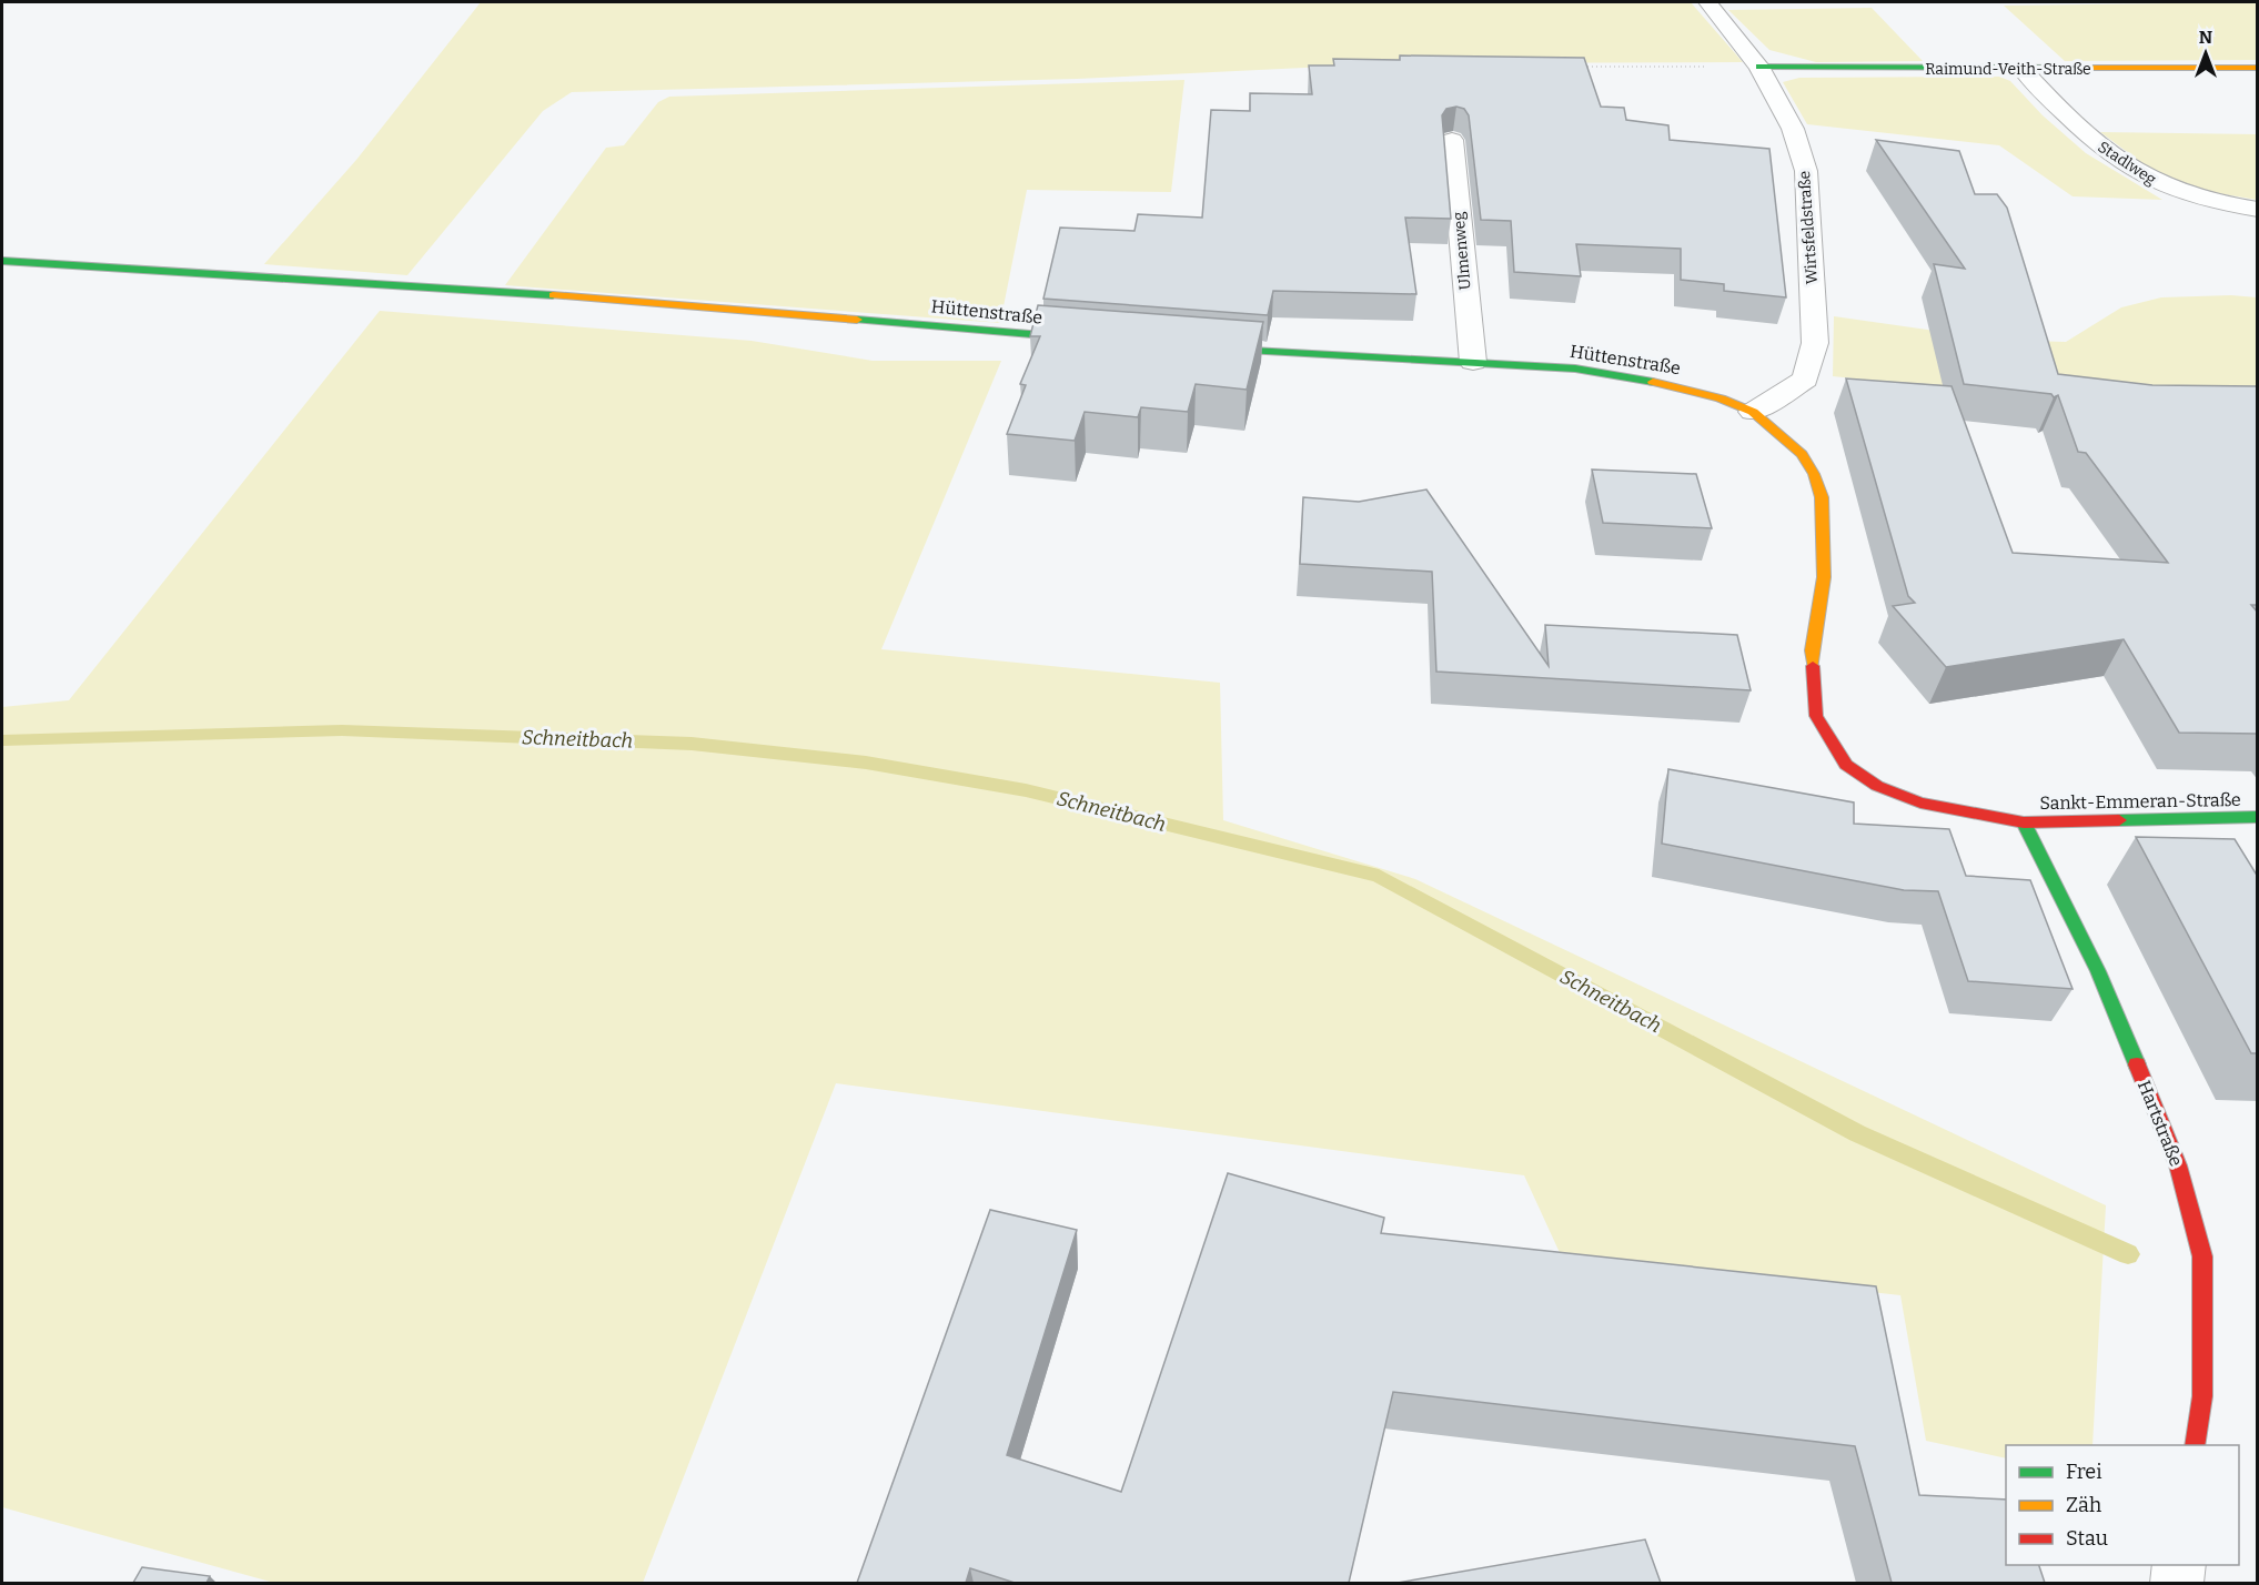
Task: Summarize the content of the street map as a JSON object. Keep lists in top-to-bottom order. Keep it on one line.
{"streets":{"street":["Raimund-Veith-Straße","Stadlweg","Wirtsfeldstraße","Ulmenweg","Hüttenstraße","Sankt-Emmeran-Straße","Hartstraße"]},"crossings":[["Raimund-Veith-Straße","Stadlweg"],["Raimund-Veith-Straße","Wirtsfeldstraße"],["Wirtsfeldstraße","Hüttenstraße"],["Ulmenweg","Hüttenstraße"],["Hüttenstraße","Sankt-Emmeran-Straße"],["Hüttenstraße","Hartstraße"],["Sankt-Emmeran-Straße","Hartstraße"]],"water":["Schneitbach"],"legend":["Frei","Zäh","Stau"],"north":"top"}
